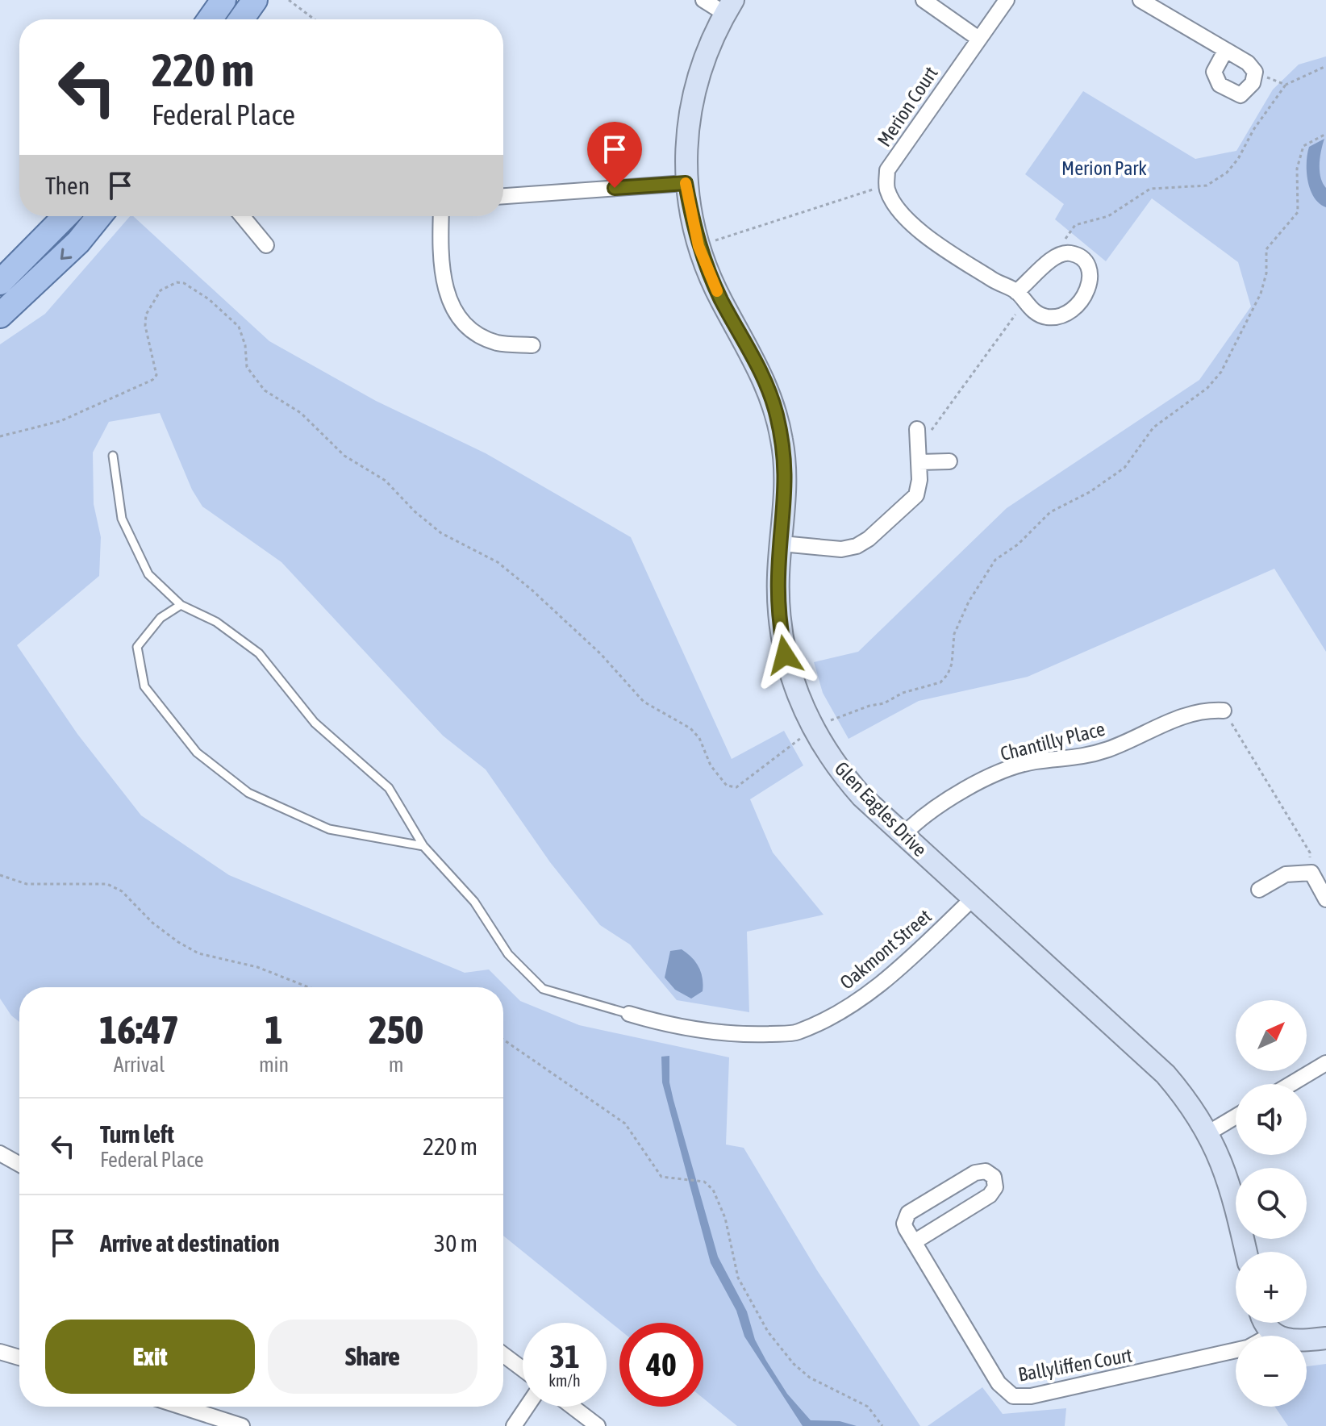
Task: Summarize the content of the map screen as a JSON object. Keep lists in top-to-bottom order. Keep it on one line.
{"streets":{"street":["Merion Court","Chantilly Place","Glen Eagles Drive","Oakmont Street","Ballyliffen Court"]},"crossings":[["Chantilly Place","Glen Eagles Drive"],["Glen Eagles Drive","Oakmont Street"]],"parks":["Merion Park"],"north":"top right","page":{"turn":["220 m","Federal Place"],"then":"Then","eta":["16:47","Arrival","1","min","250","m"],"map_buttons":["+","−"],"list":[{"name":"Turn left","note":"Federal Place","value":"220 m"},{"name":"Arrive at destination","value":"30 m"}],"buttons":["Exit","Share"],"speed":"31 km/h","limit":"40"}}
